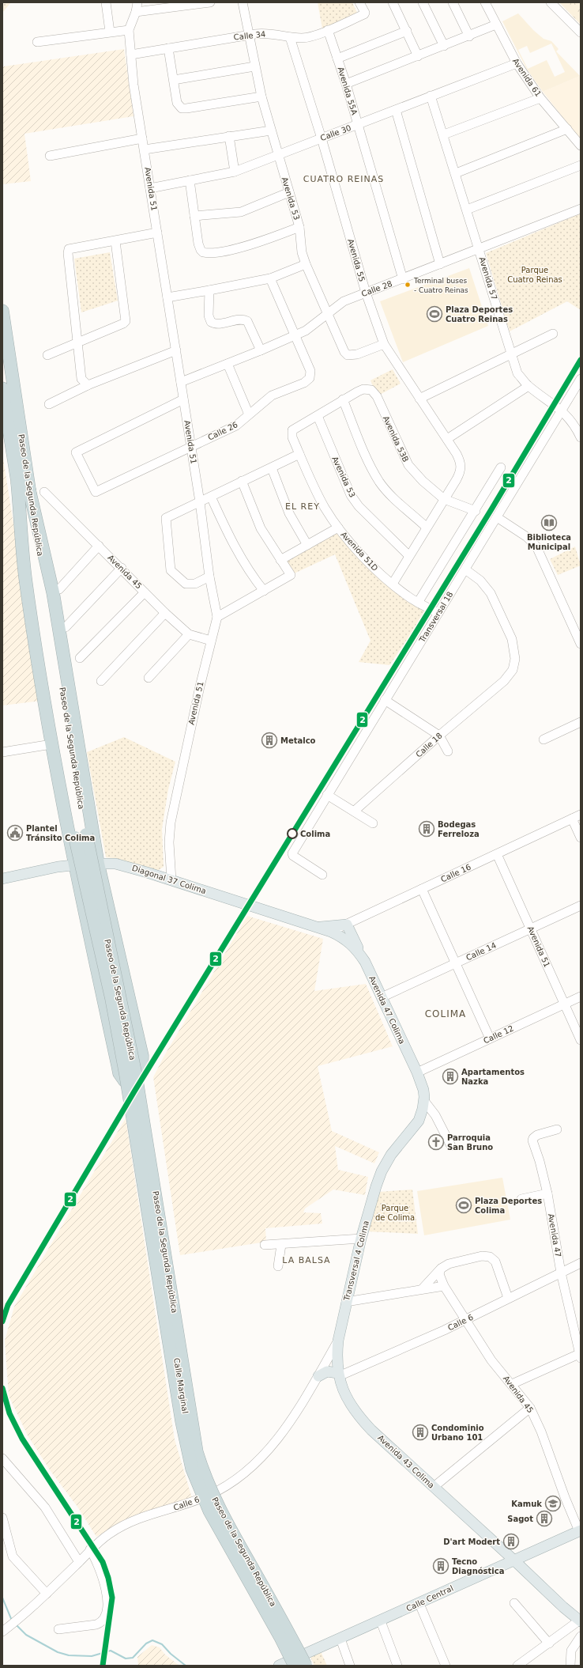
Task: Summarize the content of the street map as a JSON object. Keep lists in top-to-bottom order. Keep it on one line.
{"streets":{"highway":["Paseo de la Segunda República"],"main road":["Diagonal 37 Colima","Avenida 47 Colima","Transversal 4 Colima","Avenida 43 Colima","Calle Central"],"street":["Calle 34","Avenida 61","Avenida 55A","Calle 30","Avenida 51","Avenida 53","Avenida 55","Avenida 57","Calle 28","Calle 26","Avenida 53B","Avenida 51D","Avenida 45","Transversal 18","Calle 18","Calle 16","Calle 14","Calle 12","Avenida 47","Calle 6","Calle Marginal"]},"crossings":[["Calle 34","Avenida 55A"],["Calle 34","Avenida 51"],["Calle 34","Avenida 53"],["Calle 34","Avenida 55"],["Avenida 61","Calle 30"],["Avenida 55A","Calle 30"],["Avenida 55A","Calle 28"],["Calle 30","Avenida 51"],["Calle 30","Avenida 53"],["Calle 30","Avenida 55"],["Calle 30","Avenida 57"],["Avenida 51","Calle 28"],["Avenida 51","Calle 26"],["Avenida 51","Avenida 45"],["Avenida 51","Calle 16"],["Avenida 51","Diagonal 37 Colima"],["Avenida 51","Calle 14"],["Avenida 51","Calle 12"],["Avenida 53","Avenida 55"],["Avenida 53","Calle 28"],["Avenida 53","Avenida 51D"],["Avenida 55","Calle 28"],["Avenida 55","Avenida 53B"],["Avenida 57","Calle 28"],["Avenida 57","Transversal 18"],["Calle 28","Calle 26"],["Paseo de la Segunda República","Calle Marginal"],["Paseo de la Segunda República","Calle Central"],["Avenida 51D","Transversal 18"],["Avenida 45","Calle 6"],["Avenida 45","Calle Central"],["Transversal 18","Calle 18"],["Calle 16","Diagonal 37 Colima"],["Calle 16","Avenida 47 Colima"],["Diagonal 37 Colima","Avenida 47 Colima"],["Calle 14","Avenida 47 Colima"],["Avenida 47 Colima","Calle 12"],["Avenida 47 Colima","Transversal 4 Colima"],["Avenida 47","Calle 6"],["Transversal 4 Colima","Calle 6"],["Transversal 4 Colima","Avenida 43 Colima"],["Calle 6","Calle Marginal"],["Calle 6","Avenida 43 Colima"],["Calle Marginal","Calle Central"],["Avenida 43 Colima","Calle Central"]],"districts":["CUATRO REINAS","EL REY","COLIMA","LA BALSA"],"parks":["Parque Cuatro Reinas","Parque de Colima"],"places":{"other":["Terminal buses - Cuatro Reinas","Colima"],"sports":["Plaza Deportes Cuatro Reinas","Plaza Deportes Colima"],"library":["Biblioteca Municipal"],"building":["Metalco","Bodegas Ferreloza","Apartamentos Nazka","Condominio Urbano 101","Sagot","D'art Modert","Tecno Diagnóstica"],"public building":["Plantel Tránsito Colima"],"church":["Parroquia San Bruno"],"school or university":["Kamuk"]},"lines":["transit line 2"]}
